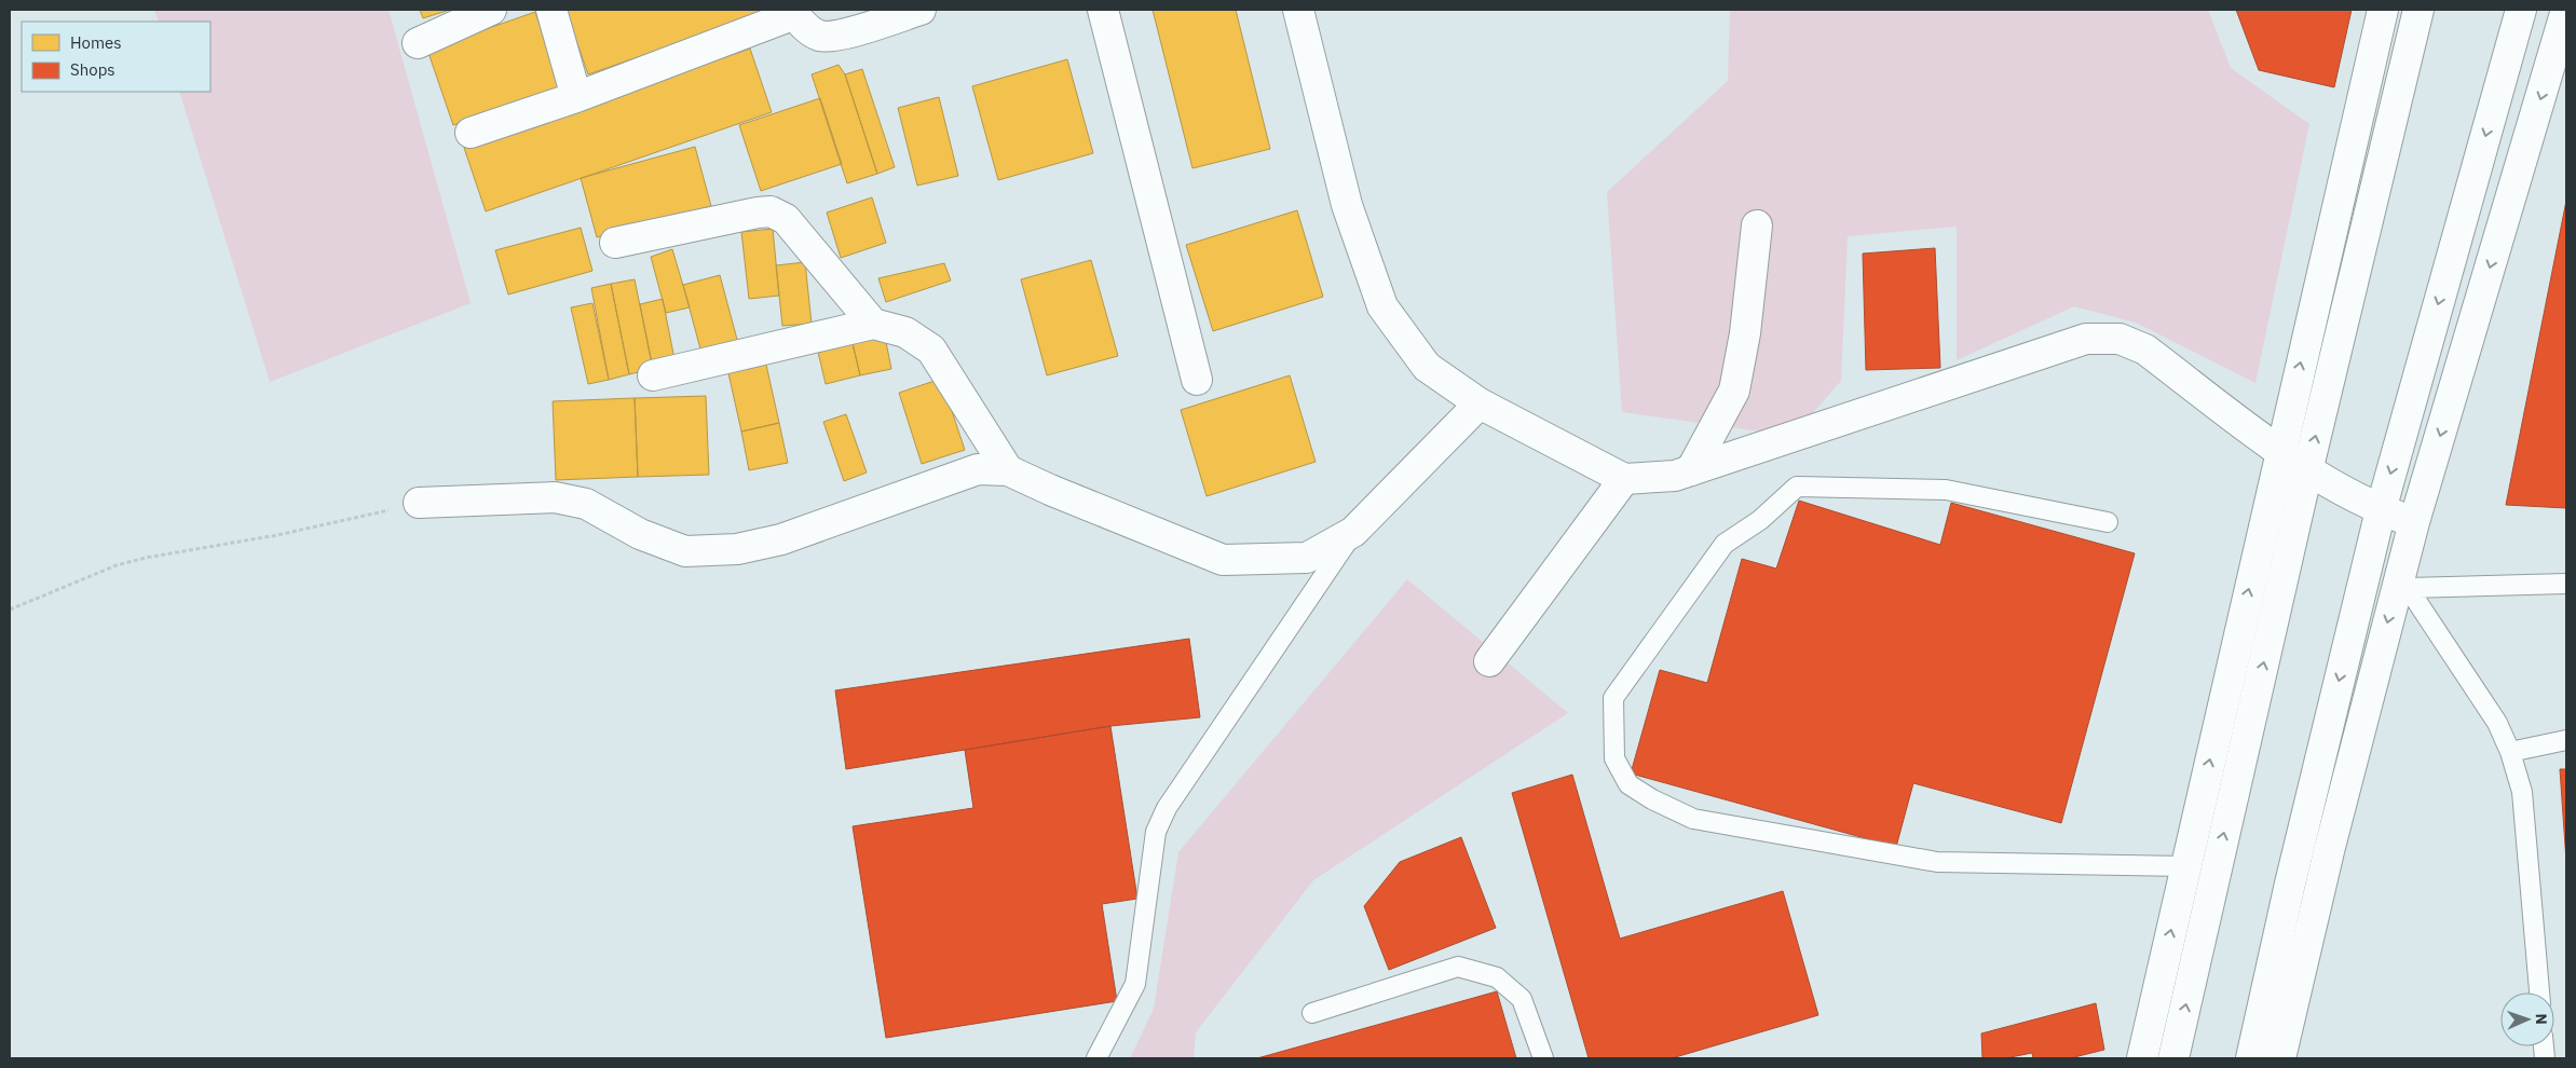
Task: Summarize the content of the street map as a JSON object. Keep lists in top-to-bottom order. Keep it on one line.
{"legend":["Homes","Shops"],"north":"right"}
